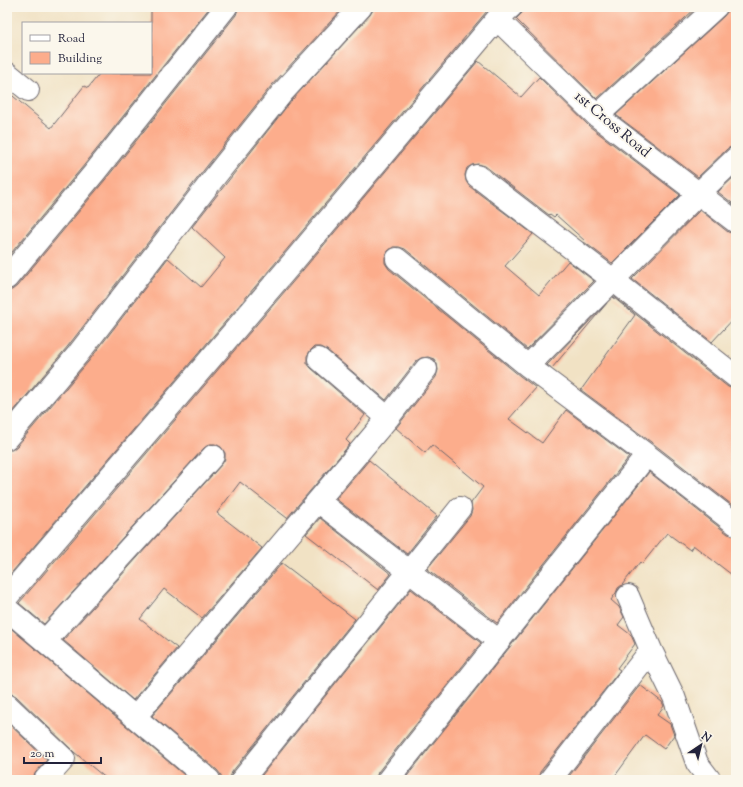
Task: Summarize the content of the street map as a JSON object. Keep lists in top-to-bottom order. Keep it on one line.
{"streets":{"street":["1st Cross Road"]},"legend":["Road","Building"],"scale_bar":"20 m","north":"top right"}
